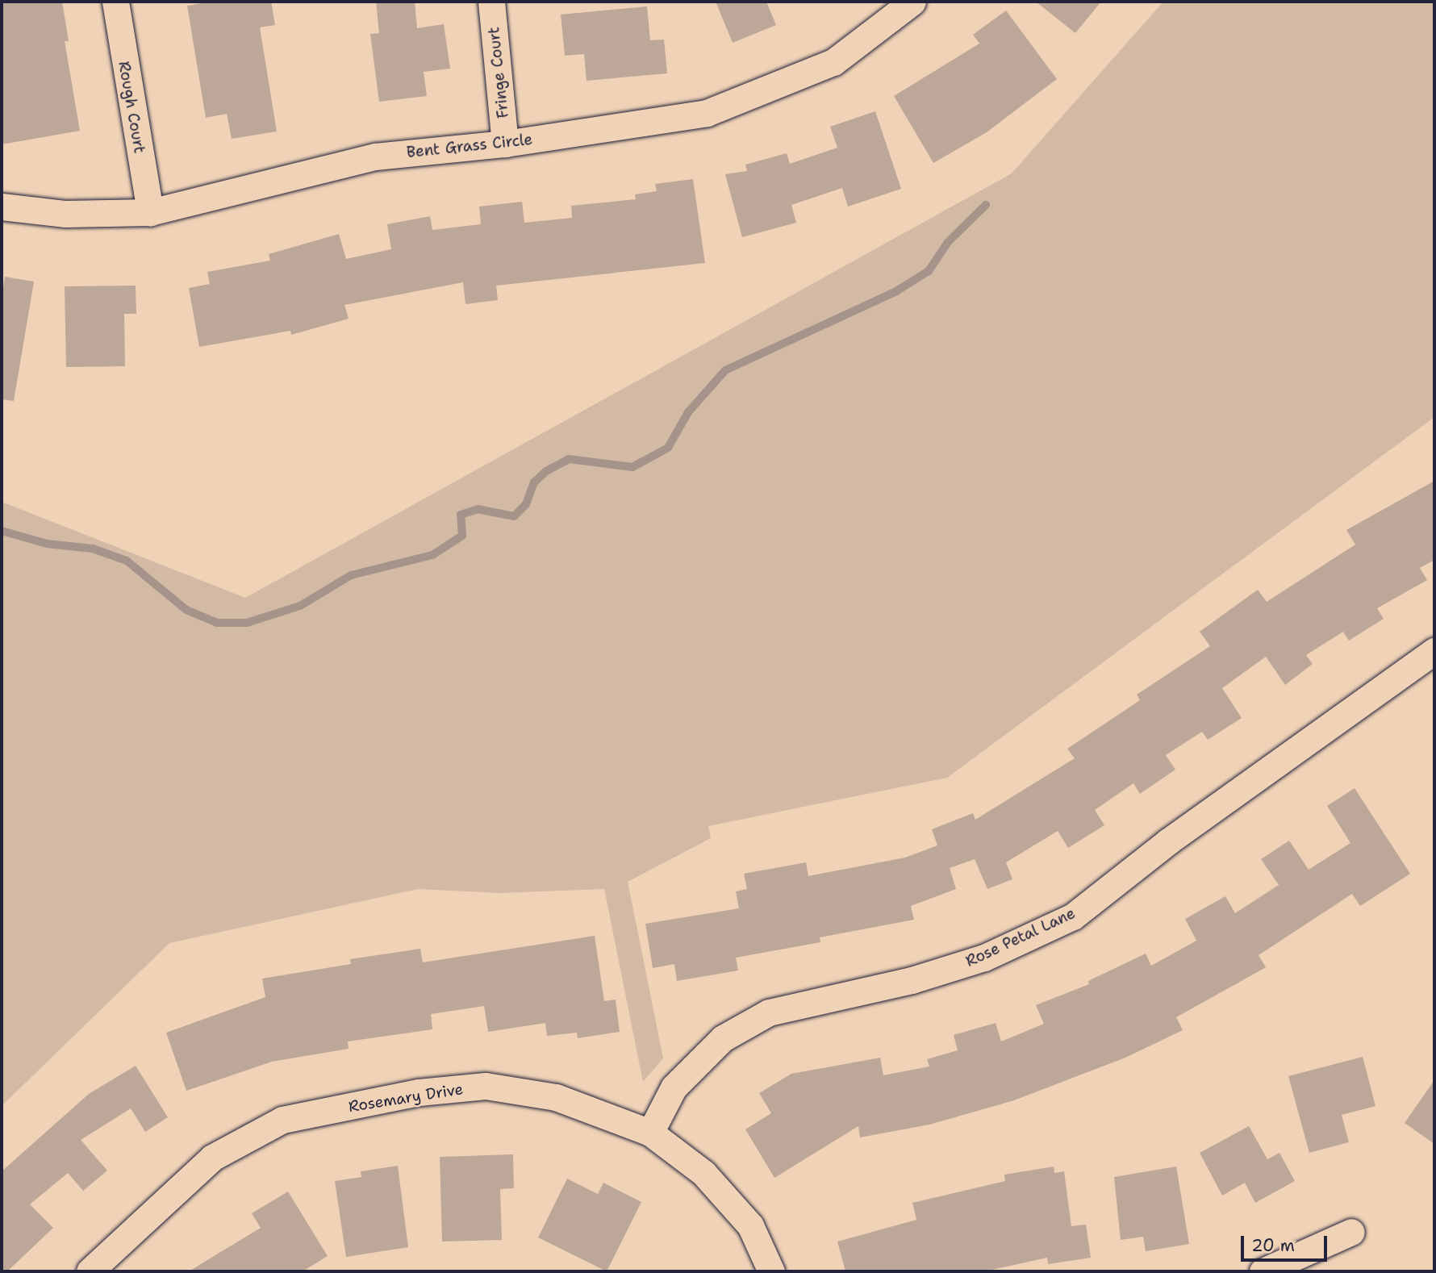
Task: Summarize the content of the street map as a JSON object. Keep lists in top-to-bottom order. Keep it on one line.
{"streets":{"street":["Fringe Court","Rough Court","Bent Grass Circle","Rose Petal Lane","Rosemary Drive"]},"crossings":[["Fringe Court","Bent Grass Circle"],["Rough Court","Bent Grass Circle"],["Rose Petal Lane","Rosemary Drive"]],"scale_bar":"20 m"}
